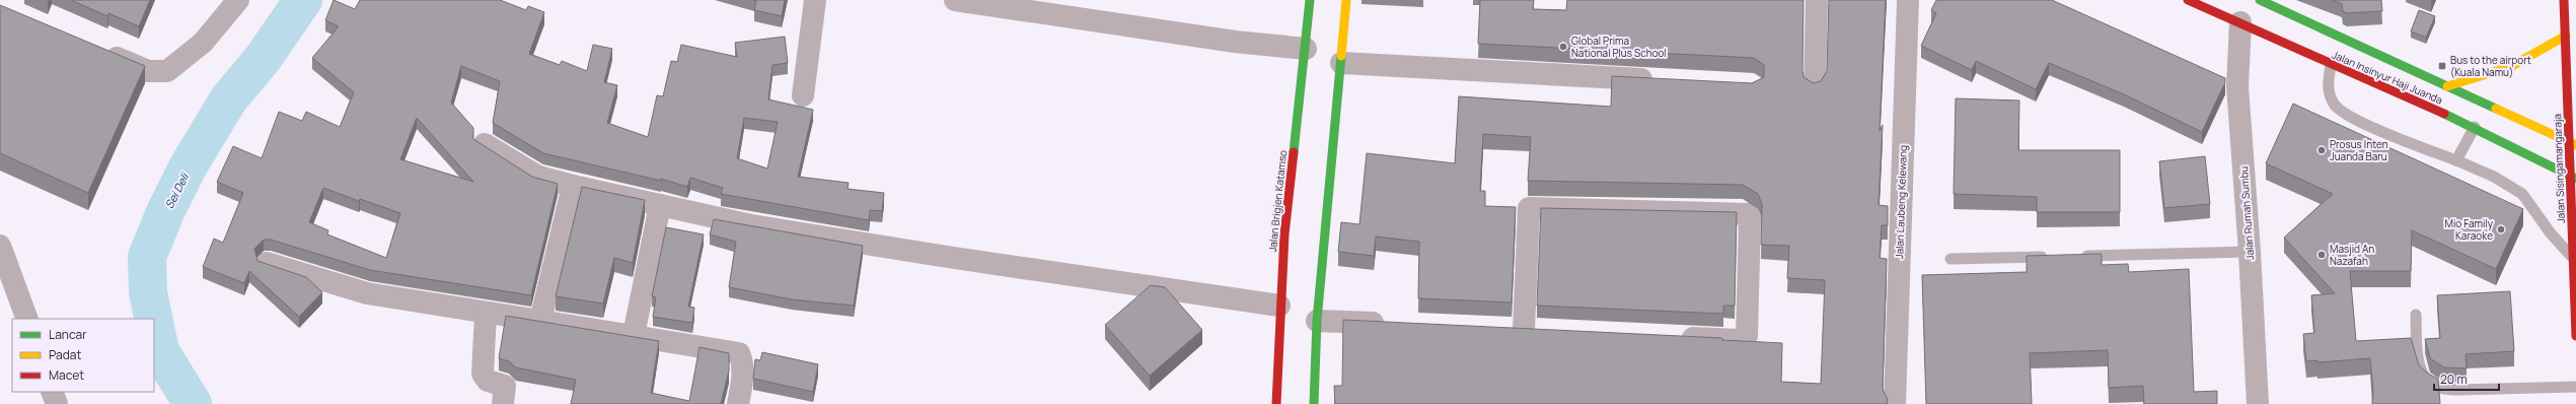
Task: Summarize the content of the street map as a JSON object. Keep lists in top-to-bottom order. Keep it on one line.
{"streets":{"main road":["Jalan Insinyur Haji Juanda","Jalan Sisingamangaraja","Jalan Brigjen Katamso"],"street":["Jalan Laubeng Kelewang","Jalan Rumah Sumbu"]},"crossings":[["Jalan Insinyur Haji Juanda","Jalan Sisingamangaraja"],["Jalan Insinyur Haji Juanda","Jalan Rumah Sumbu"]],"water":["Sei Deli"],"places":{"other":["Global Prima National Plus School","Prosus Inten Juanda Baru","Mio Family Karaoke","Masjid An Nazafah"],"transit":["Bus to the airport (Kuala Namu)"]},"legend":["Lancar","Padat","Macet"],"scale_bar":"20 m"}
